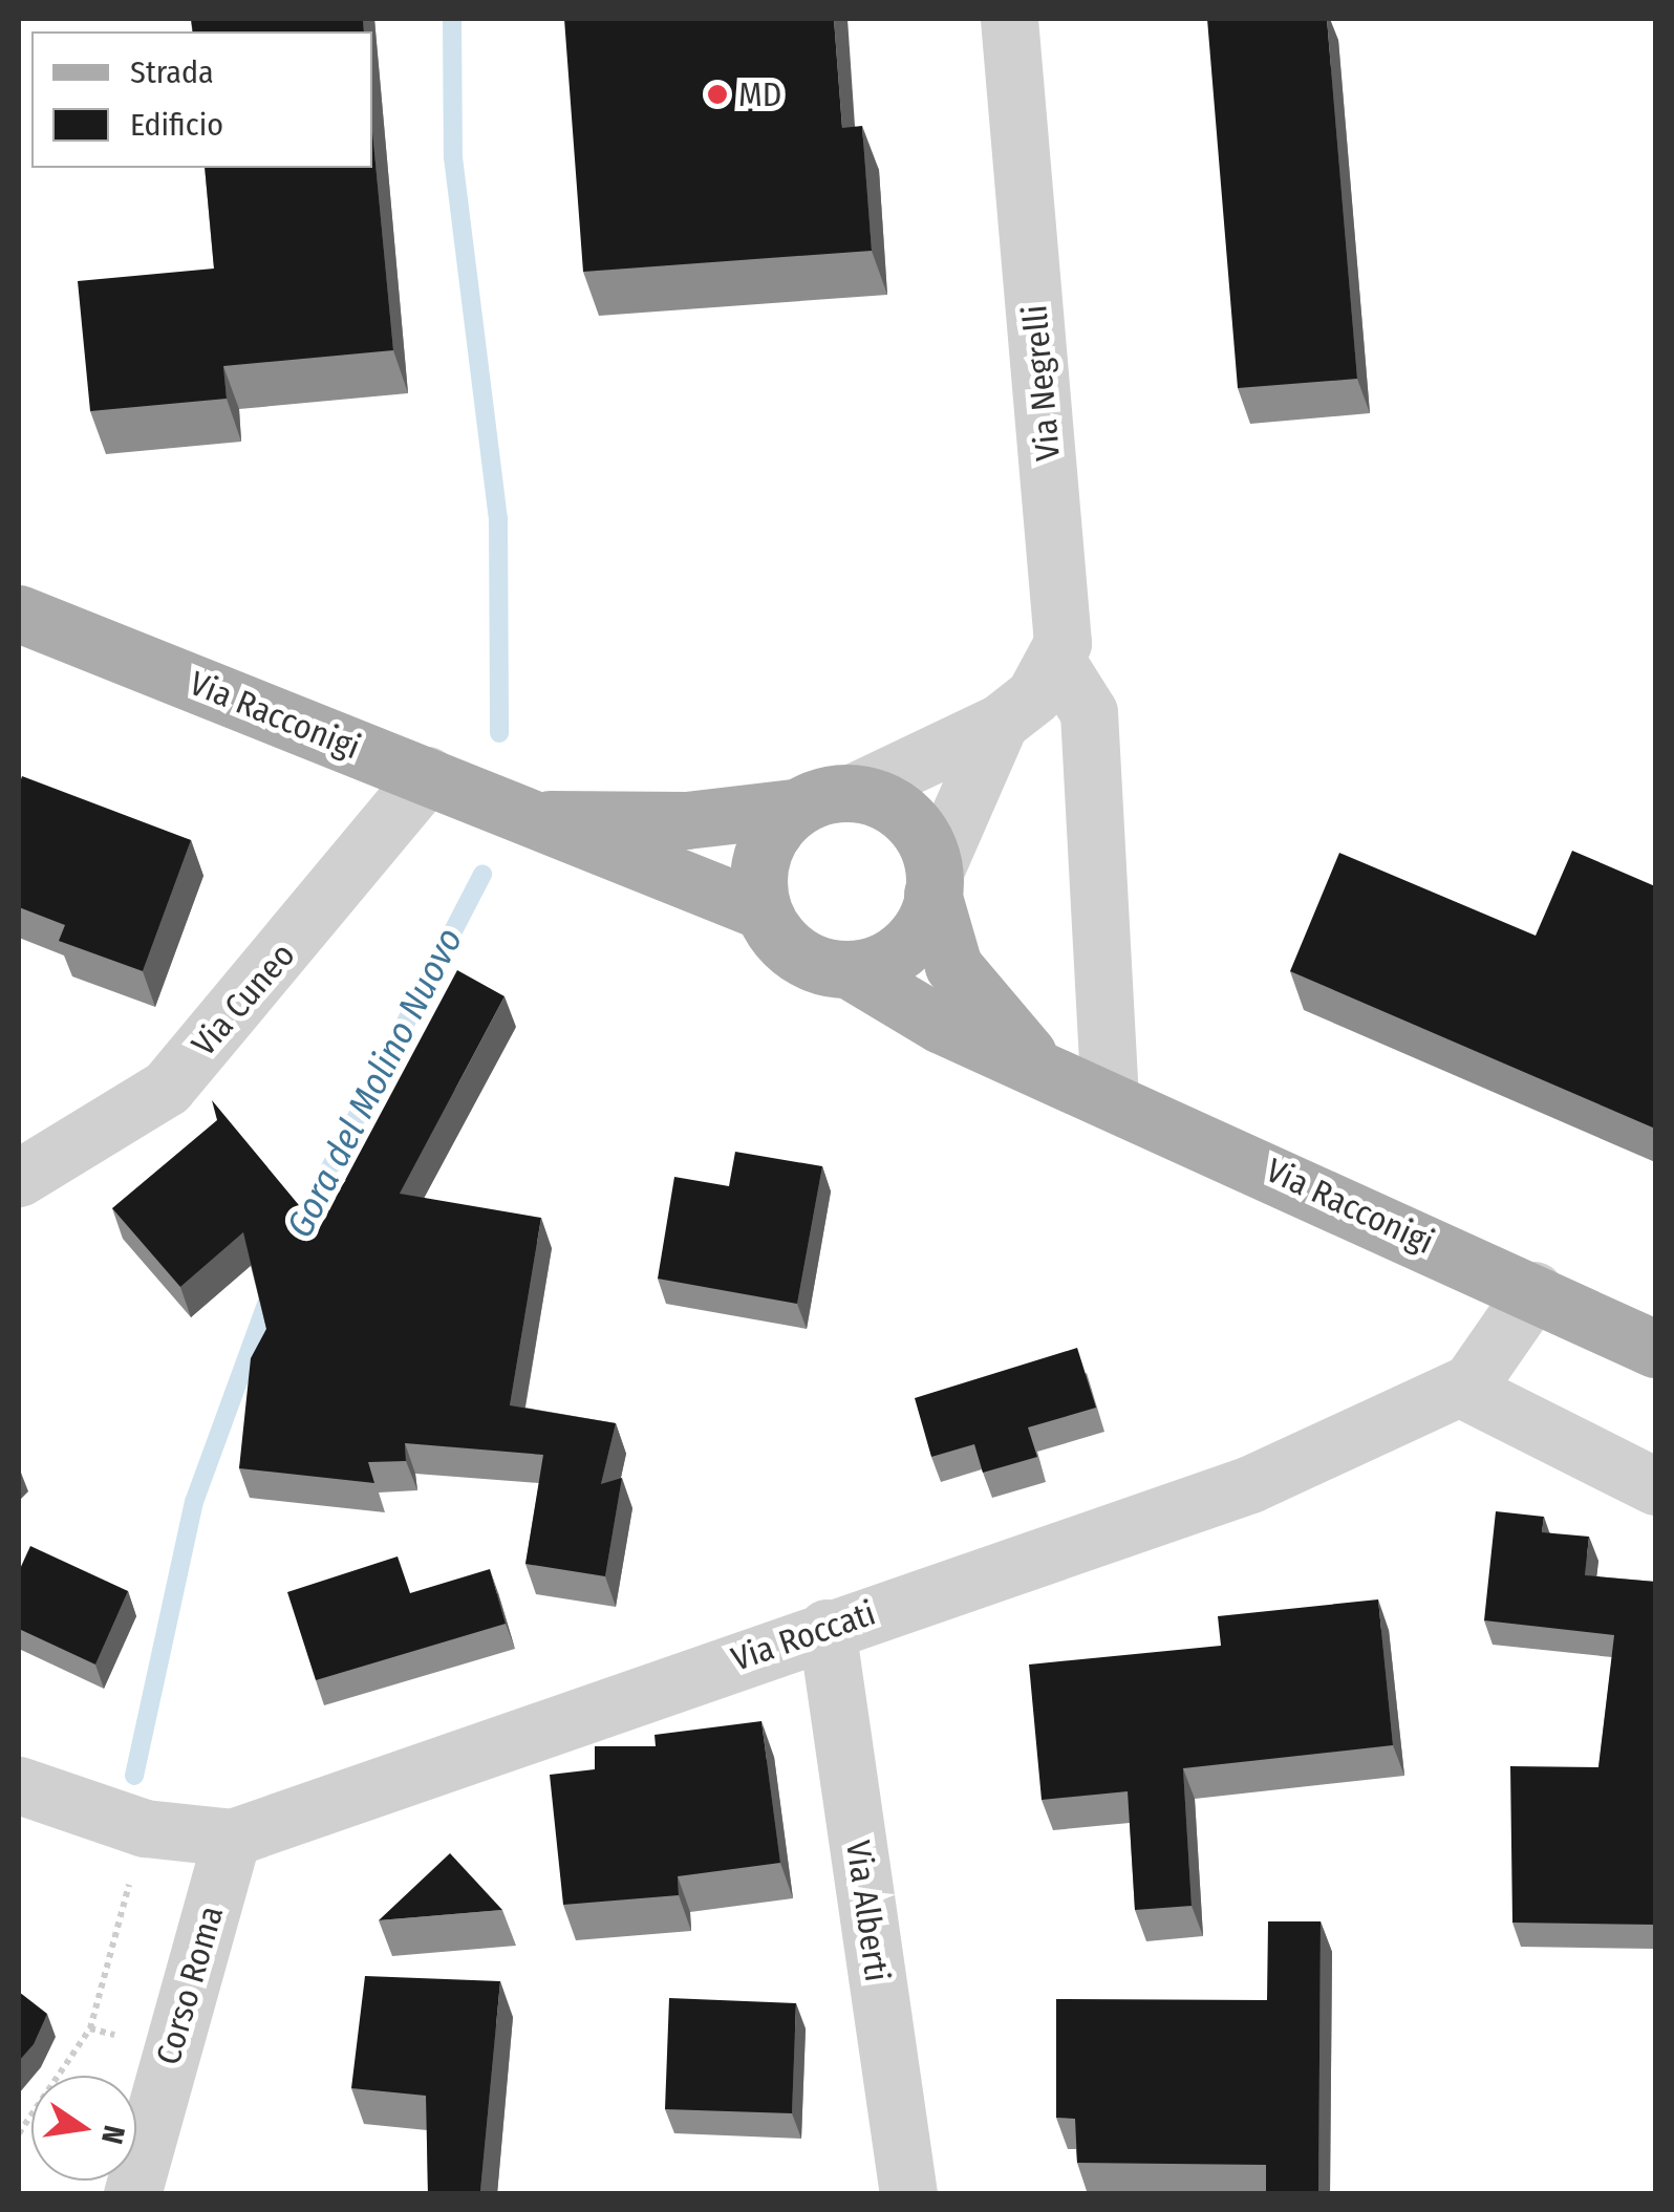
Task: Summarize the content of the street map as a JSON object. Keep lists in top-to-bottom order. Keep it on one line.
{"streets":{"main road":["Via Racconigi"],"street":["Via Negrelli","Via Cuneo","Via Roccati","Via Alberti","Corso Roma"]},"crossings":[["Via Racconigi","Via Cuneo"],["Via Racconigi","Via Roccati"],["Via Roccati","Via Alberti"],["Via Roccati","Corso Roma"]],"water":["Gora del Molino Nuovo"],"places":["MD"],"legend":["Strada","Edificio"],"north":"right"}
